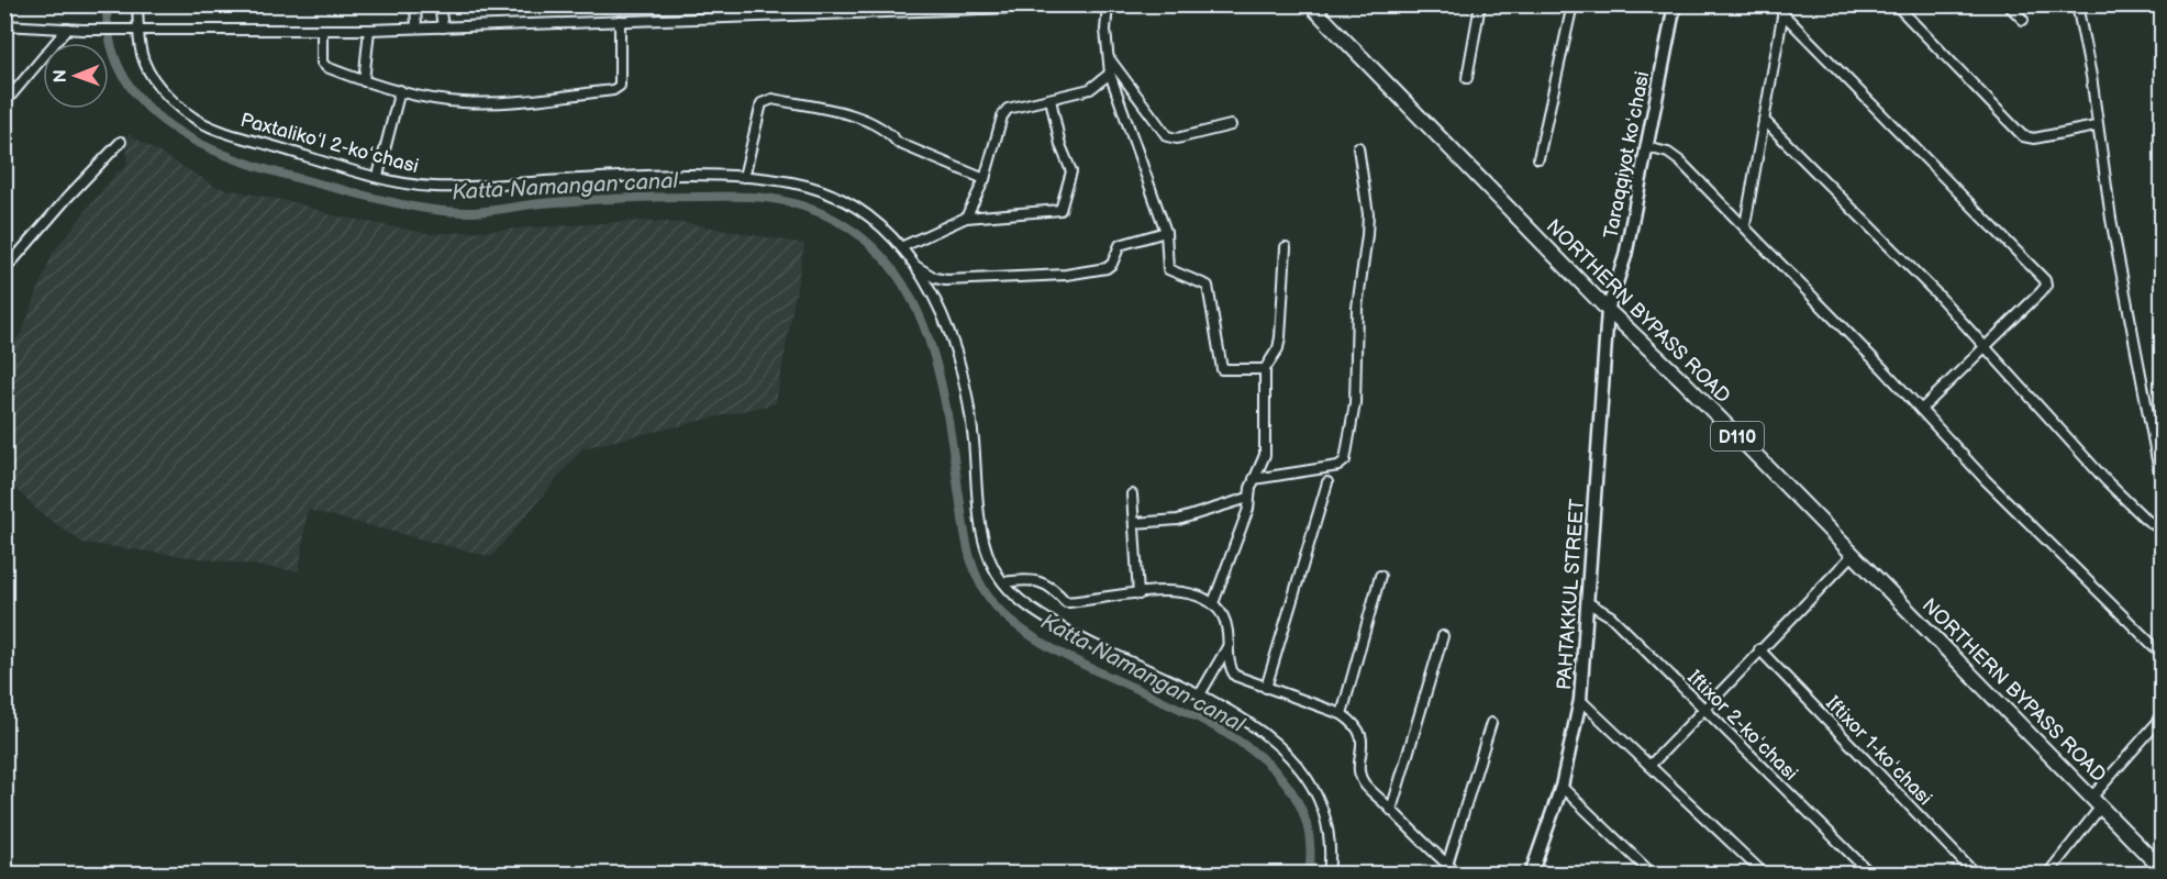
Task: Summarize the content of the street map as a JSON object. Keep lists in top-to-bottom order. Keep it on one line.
{"streets":{"main road":["NORTHERN BYPASS ROAD","D110"],"street":["Paxtalikoʻl 2-koʻchasi","Taraqqiyot koʻchasi","PAHTAKKUL STREET","Iftixor 2-koʻchasi","Iftixor 1-koʻchasi"]},"crossings":[["Taraqqiyot koʻchasi","NORTHERN BYPASS ROAD"],["Taraqqiyot koʻchasi","PAHTAKKUL STREET"],["NORTHERN BYPASS ROAD","PAHTAKKUL STREET"],["PAHTAKKUL STREET","Iftixor 2-koʻchasi"]],"water":["Katta Namangan canal"],"north":"left"}
